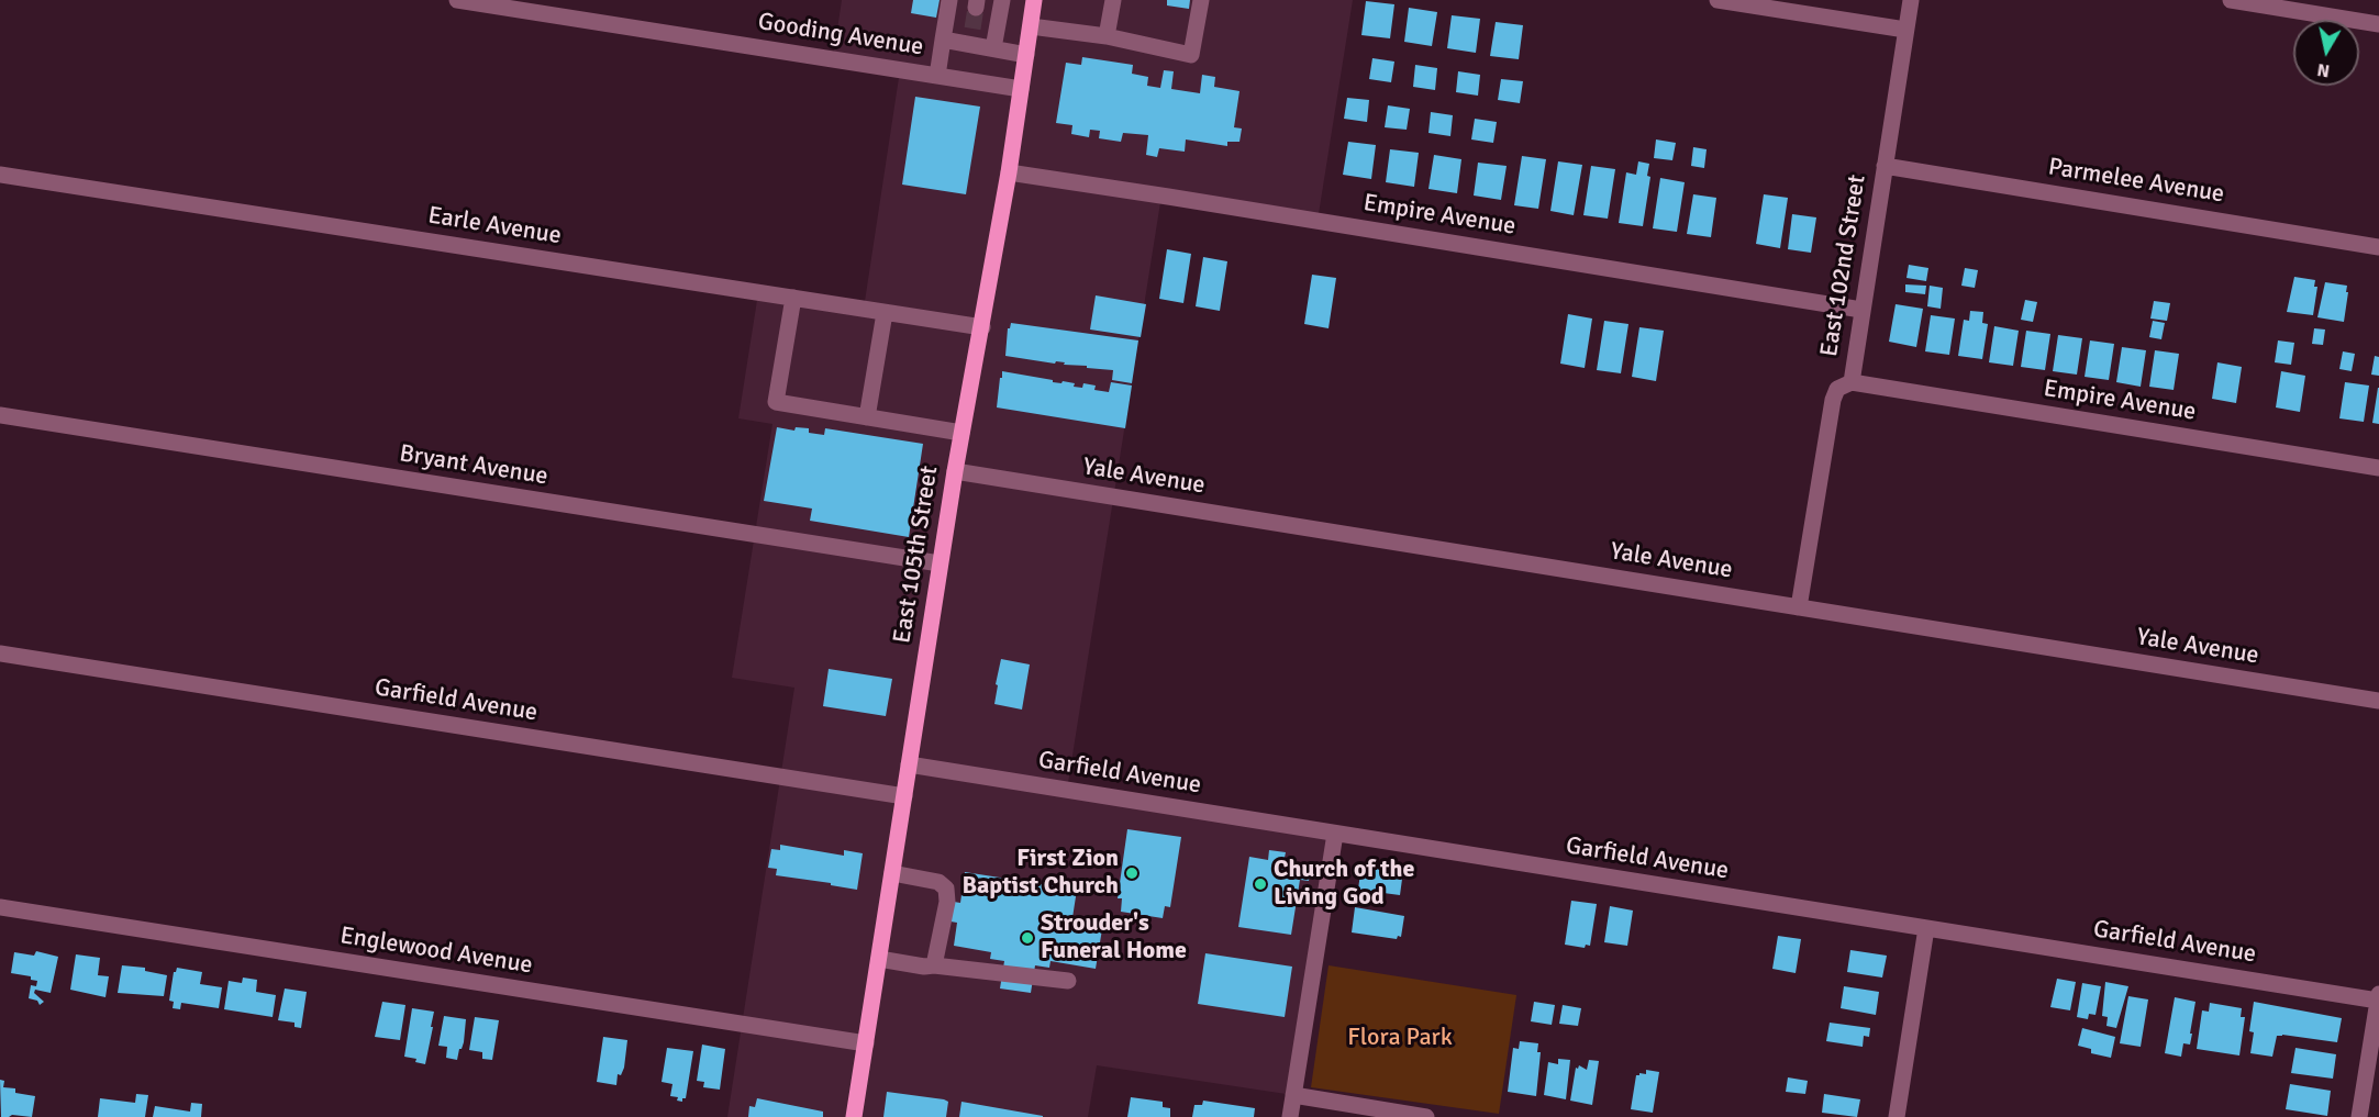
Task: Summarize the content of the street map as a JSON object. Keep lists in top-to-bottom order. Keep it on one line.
{"streets":{"main road":["East 105th Street"],"street":["Gooding Avenue","Parmelee Avenue","Empire Avenue","Earle Avenue","East 102nd Street","Bryant Avenue","Yale Avenue","Garfield Avenue","Englewood Avenue"]},"crossings":[["Gooding Avenue","East 105th Street"],["Parmelee Avenue","East 102nd Street"],["Empire Avenue","East 102nd Street"],["Empire Avenue","East 105th Street"],["Earle Avenue","East 105th Street"],["East 102nd Street","Yale Avenue"],["Bryant Avenue","East 105th Street"],["Yale Avenue","East 105th Street"],["East 105th Street","Garfield Avenue"],["East 105th Street","Englewood Avenue"]],"parks":["Flora Park"],"places":["First Zion Baptist Church","Church of the Living God","Strouder's Funeral Home"],"north":"bottom"}
